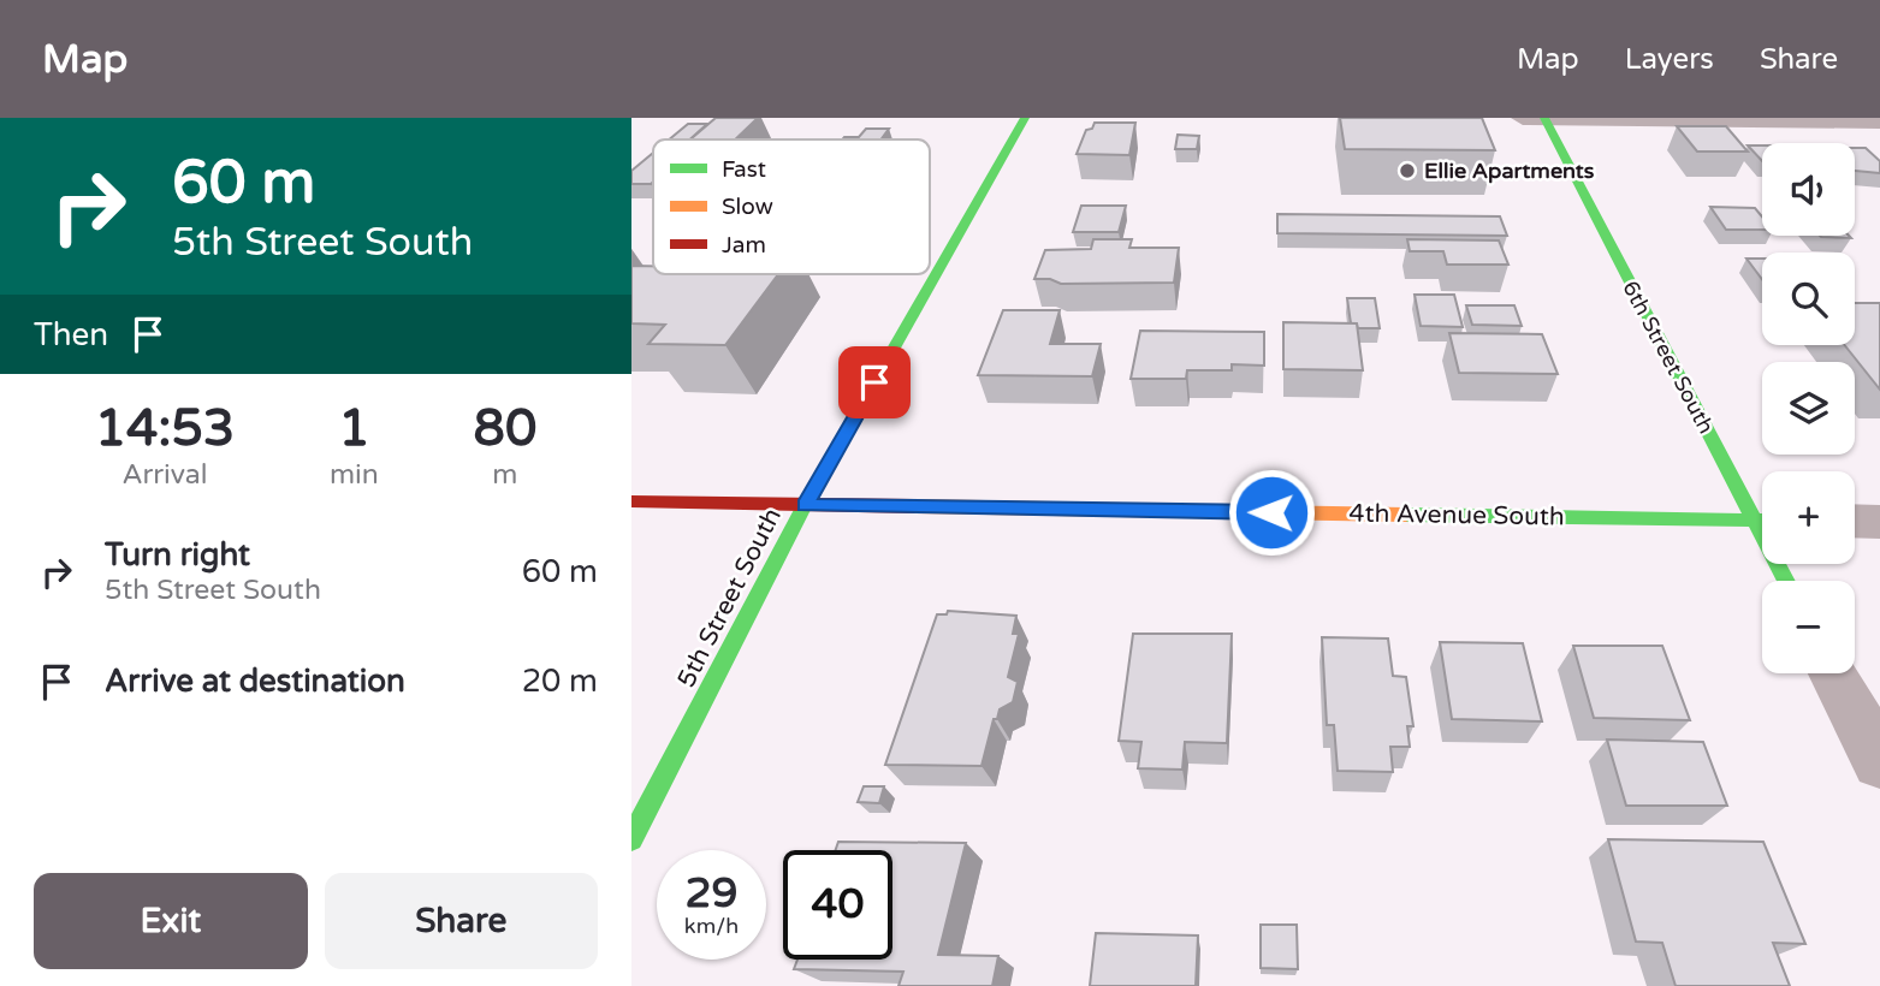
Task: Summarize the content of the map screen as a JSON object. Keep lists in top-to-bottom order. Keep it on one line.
{"streets":{"street":["6th Street South","4th Avenue South","5th Street South"]},"crossings":[["6th Street South","4th Avenue South"],["4th Avenue South","5th Street South"]],"places":["Ellie Apartments"],"legend":["Fast","Slow","Jam"],"page":{"header":"Map","nav":["Map","Layers","Share"],"turn":["60 m","5th Street South"],"map_buttons":["+","−"],"then":"Then","eta":["14:53","Arrival","1","min","80","m"],"list":[{"name":"Turn right","note":"5th Street South","value":"60 m"},{"name":"Arrive at destination","value":"20 m"}],"speed":"29 km/h","limit":"40","buttons":["Exit","Share"]}}
